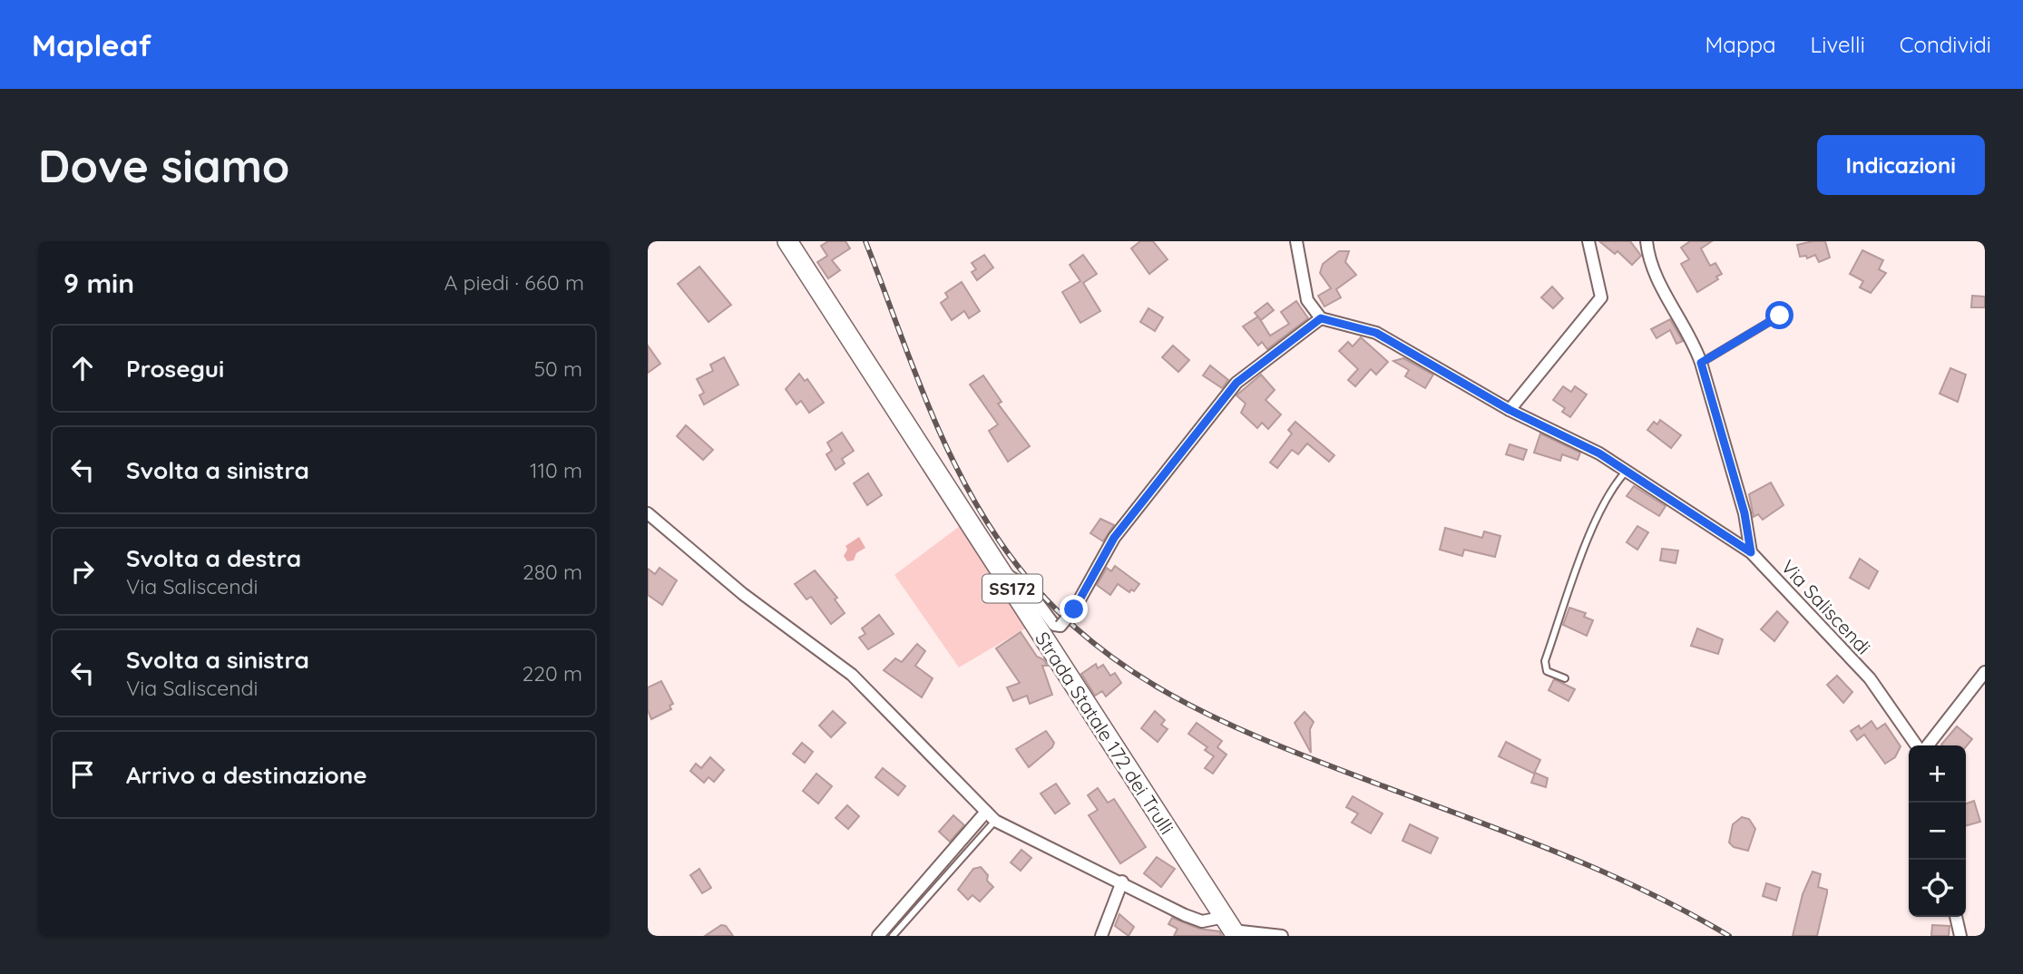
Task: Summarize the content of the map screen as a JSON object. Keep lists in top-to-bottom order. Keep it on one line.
{"streets":{"main road":["SS172","Strada Statale 172 dei Trulli"],"street":["Via Saliscendi"]},"page":{"header":"Mapleaf","nav":["Mappa","Livelli","Condividi"],"buttons":"Indicazioni","title":"Dove siamo","heading":["9 min","A piedi · 660 m"],"list":[["Prosegui","50 m"],["Svolta a sinistra","110 m"],["Svolta a destra","Via Saliscendi","280 m"],["Svolta a sinistra","Via Saliscendi","220 m"],"Arrivo a destinazione"],"map_buttons":["+","−"]}}
